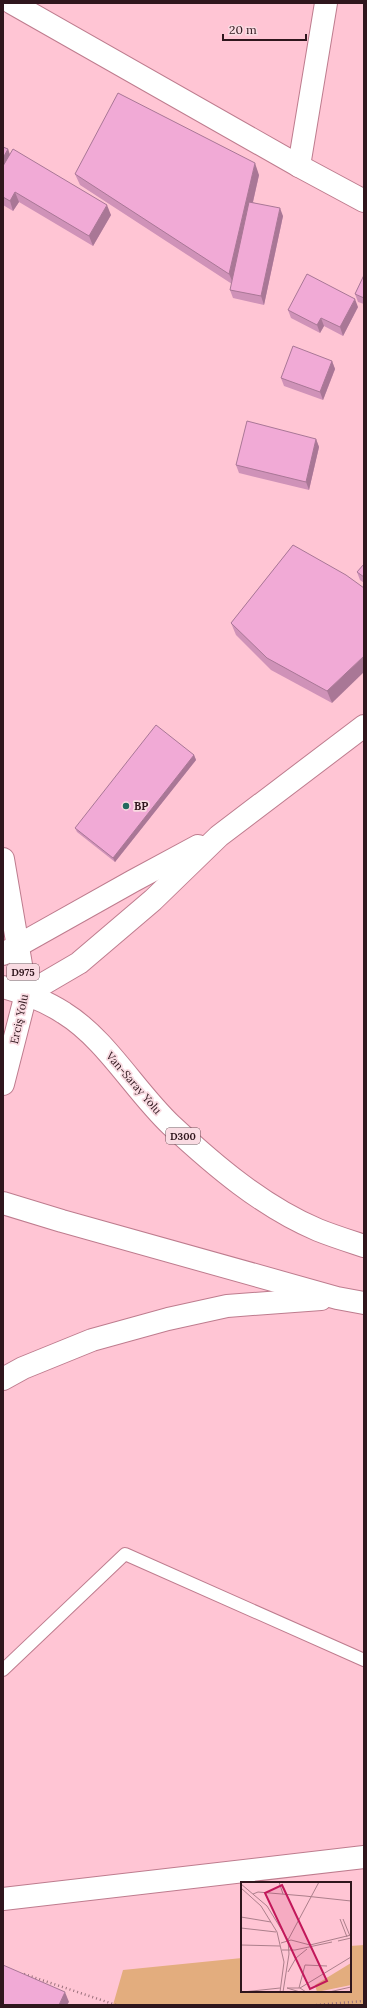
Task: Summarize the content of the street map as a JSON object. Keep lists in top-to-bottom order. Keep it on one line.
{"streets":{"main road":["D975","Erciş Yolu","Van-Saray Yolu","D300"]},"crossings":[["Erciş Yolu","Van-Saray Yolu"]],"places":["BP"],"scale_bar":"20 m"}
